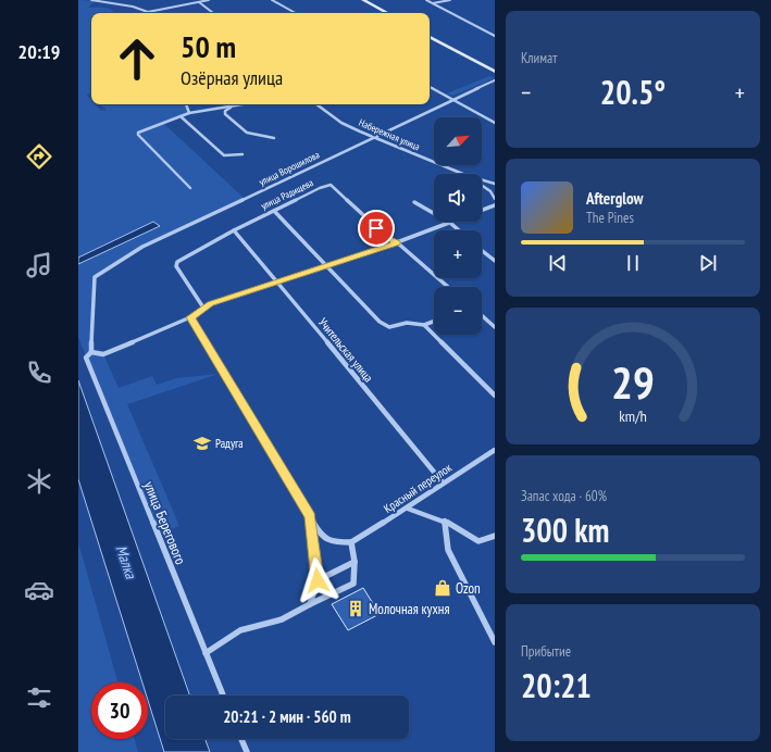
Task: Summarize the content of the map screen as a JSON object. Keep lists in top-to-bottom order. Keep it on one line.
{"streets":{"street":["Набережная улица","улица Ворошилова","улица Радищева","Учительская улица","Красный переулок","улица Берегового"]},"crossings":[["Набережная улица","улица Ворошилова"],["улица Ворошилова","улица Берегового"],["улица Радищева","Учительская улица"],["Учительская улица","Красный переулок"]],"water":["Малка"],"places":{"school or university":["Радуга"],"shop":["Ozon"],"building":["Молочная кухня"]},"north":"top right","page":{"tabs":"20:19","tile":["Климат",["Запас хода · 60%","300 km"],["Прибытие","20:21"]],"turn":["50 m","Озёрная улица"],"heat":["−","20.5°","+"],"map_buttons":["+","−"],"song":["Afterglow","The Pines"],"limit":"30","trip":"20:21 · 2 мин · 560 m","gauge":["29","km/h"]}}
